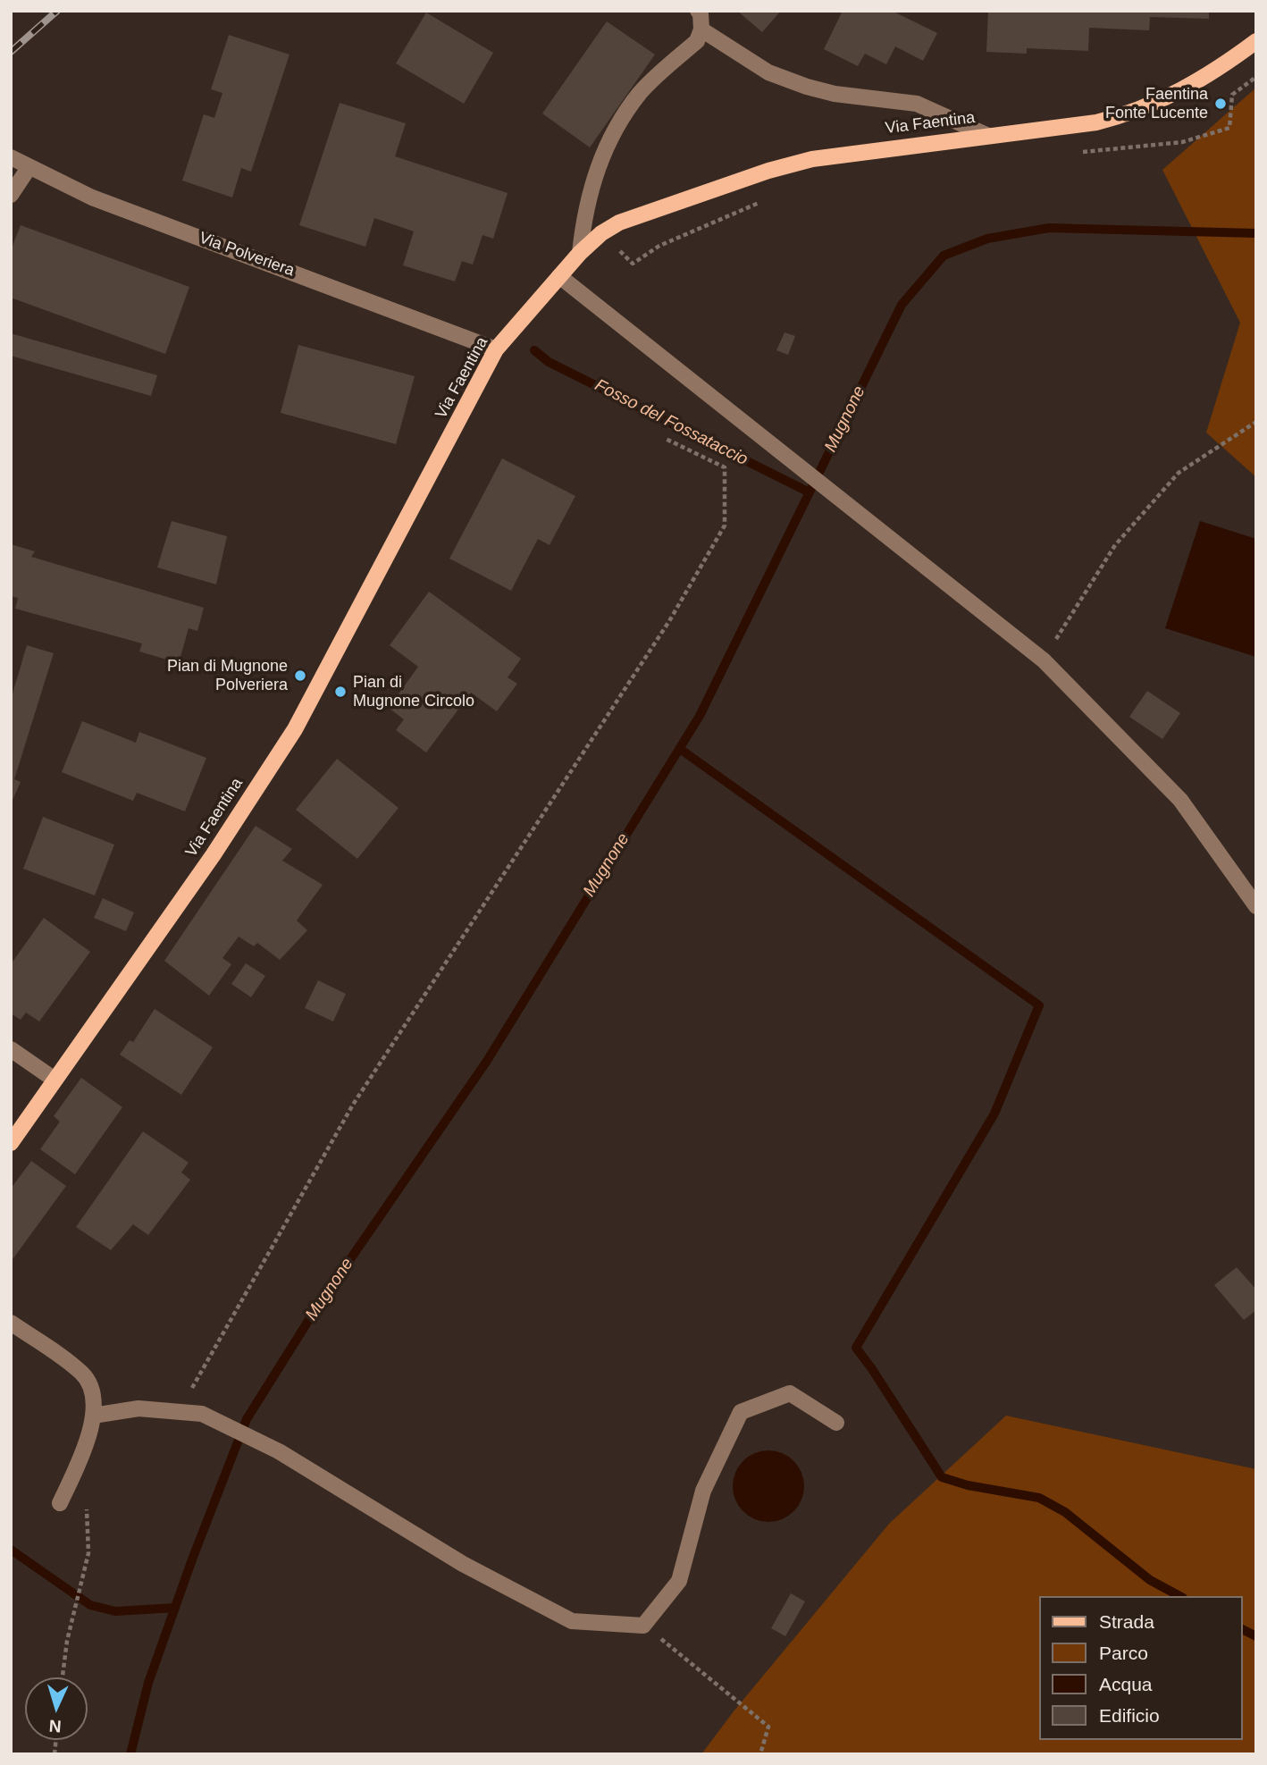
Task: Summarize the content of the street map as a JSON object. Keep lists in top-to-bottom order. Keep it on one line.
{"streets":{"main road":["Via Faentina"],"street":["Via Polveriera"]},"crossings":[["Via Faentina","Via Polveriera"]],"water":["Mugnone","Fosso del Fossataccio"],"places":["Faentina Fonte Lucente","Pian di Mugnone Polveriera","Pian di Mugnone Circolo"],"legend":["Strada","Parco","Acqua","Edificio"],"north":"bottom"}
